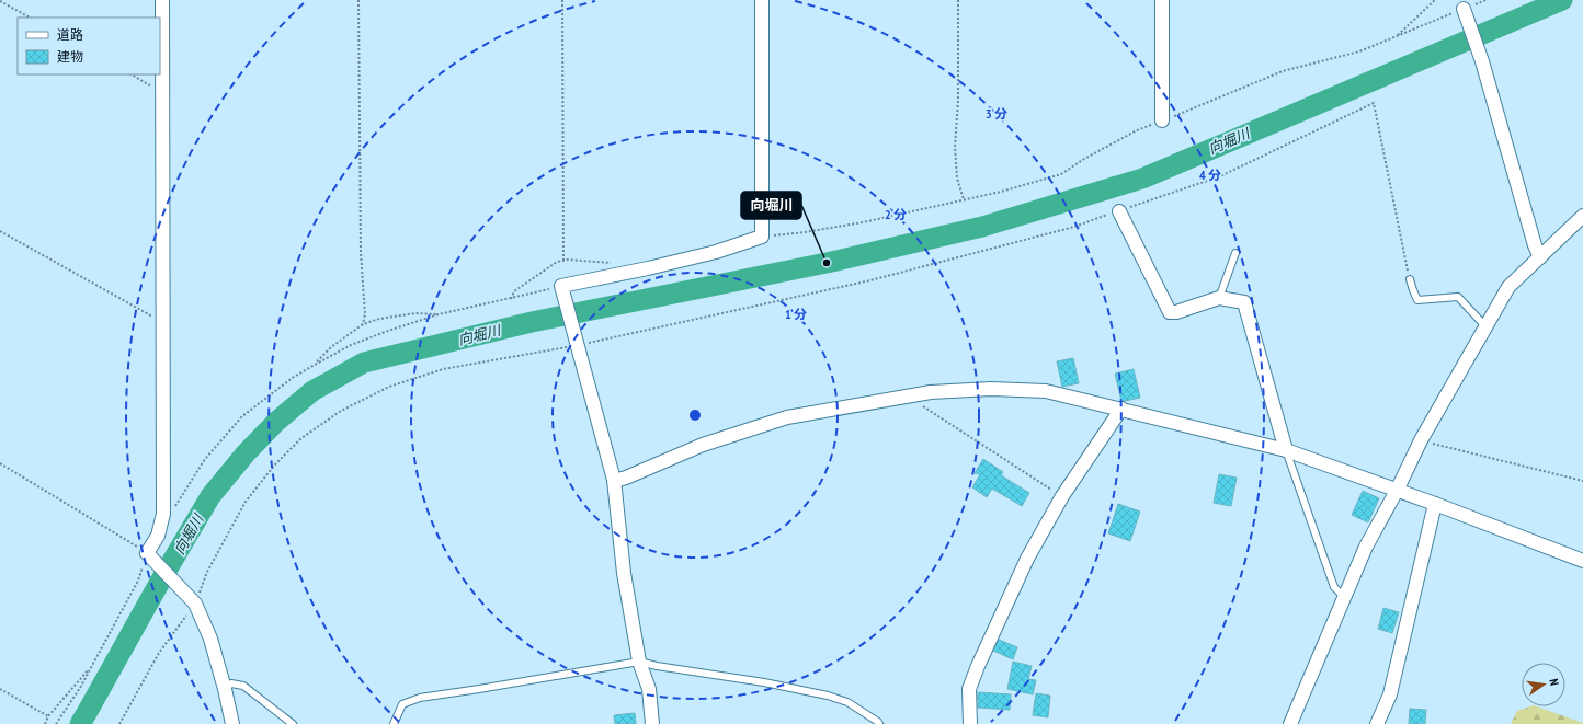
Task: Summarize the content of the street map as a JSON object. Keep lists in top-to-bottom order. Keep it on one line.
{"water":["向堀川"],"places":["向堀川"],"legend":["道路","建物"],"north":"right","rings":["3 分","4 分","2 分","1 分"]}
